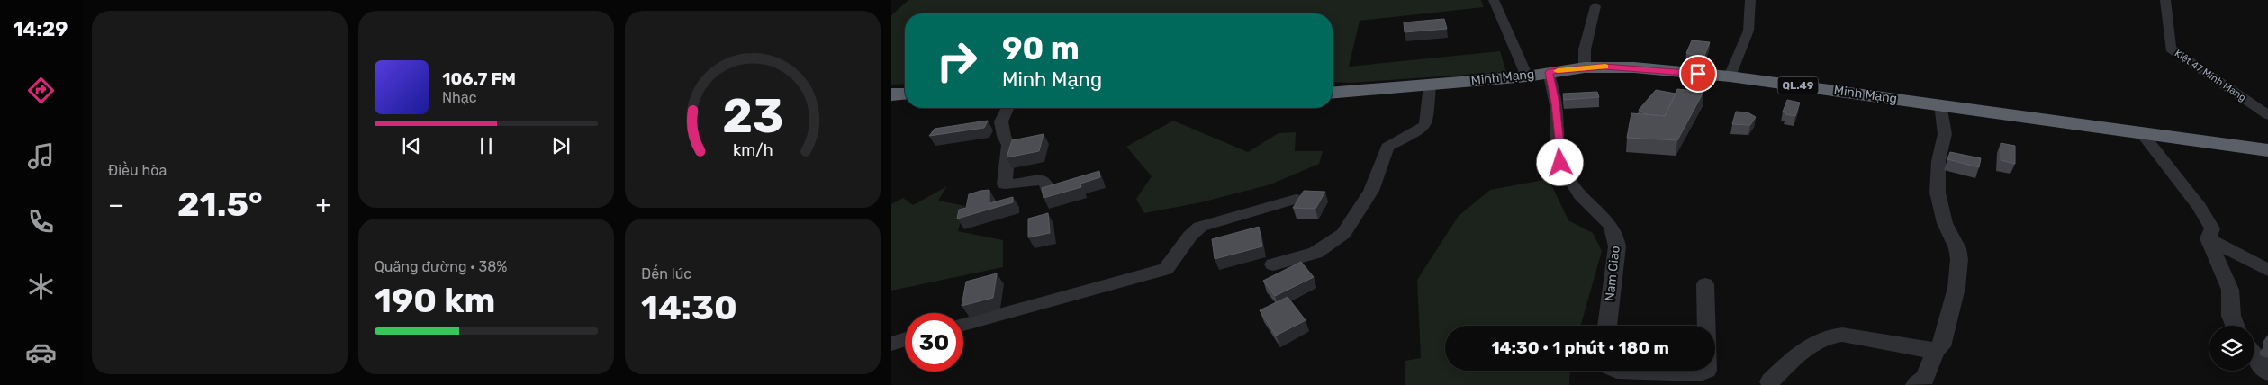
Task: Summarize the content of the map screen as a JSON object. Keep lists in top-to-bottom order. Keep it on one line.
{"streets":{"highway":["Minh Mạng","QL.49"],"street":["Kiệt 47 Minh Mạng","Nam Giao"]},"crossings":[["Minh Mạng","Nam Giao"]],"page":{"tabs":"14:29","tile":["Điều hòa",["Quãng đường · 38%","190 km"],["Đến lúc","14:30"]],"turn":["90 m","Minh Mạng"],"song":["106.7 FM","Nhạc"],"heat":["−","21.5°","+"],"limit":"30","trip":"14:30 · 1 phút · 180 m","gauge":["23","km/h"]}}
